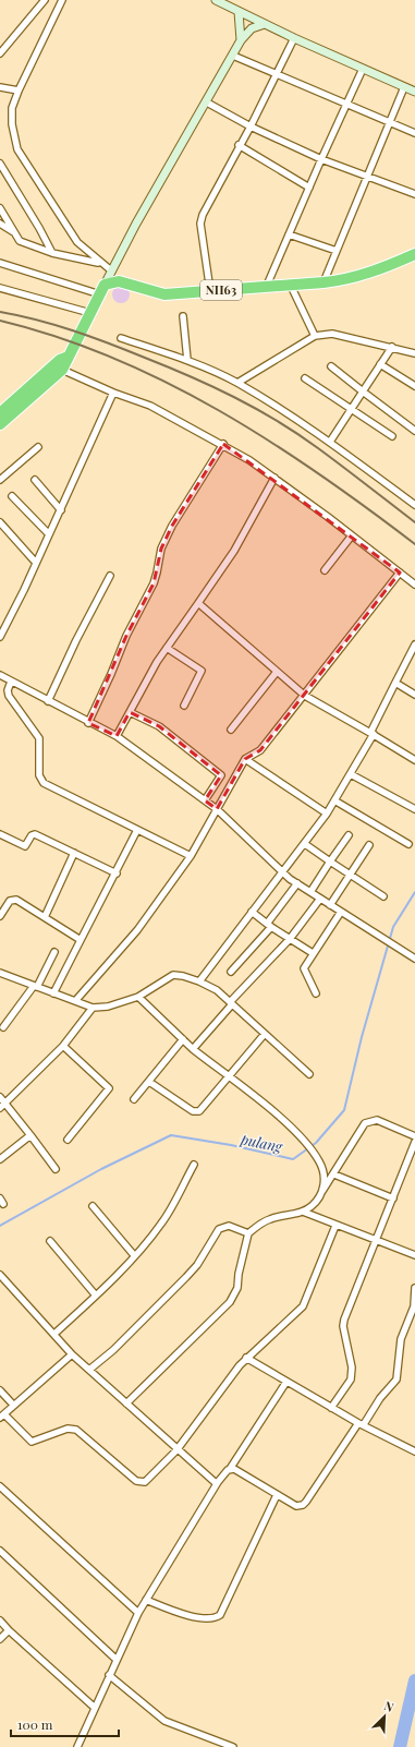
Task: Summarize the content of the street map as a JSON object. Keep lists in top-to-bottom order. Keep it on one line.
{"streets":{"highway":["NH63"]},"water":["pulang"],"scale_bar":"100 m","north":"top right"}
